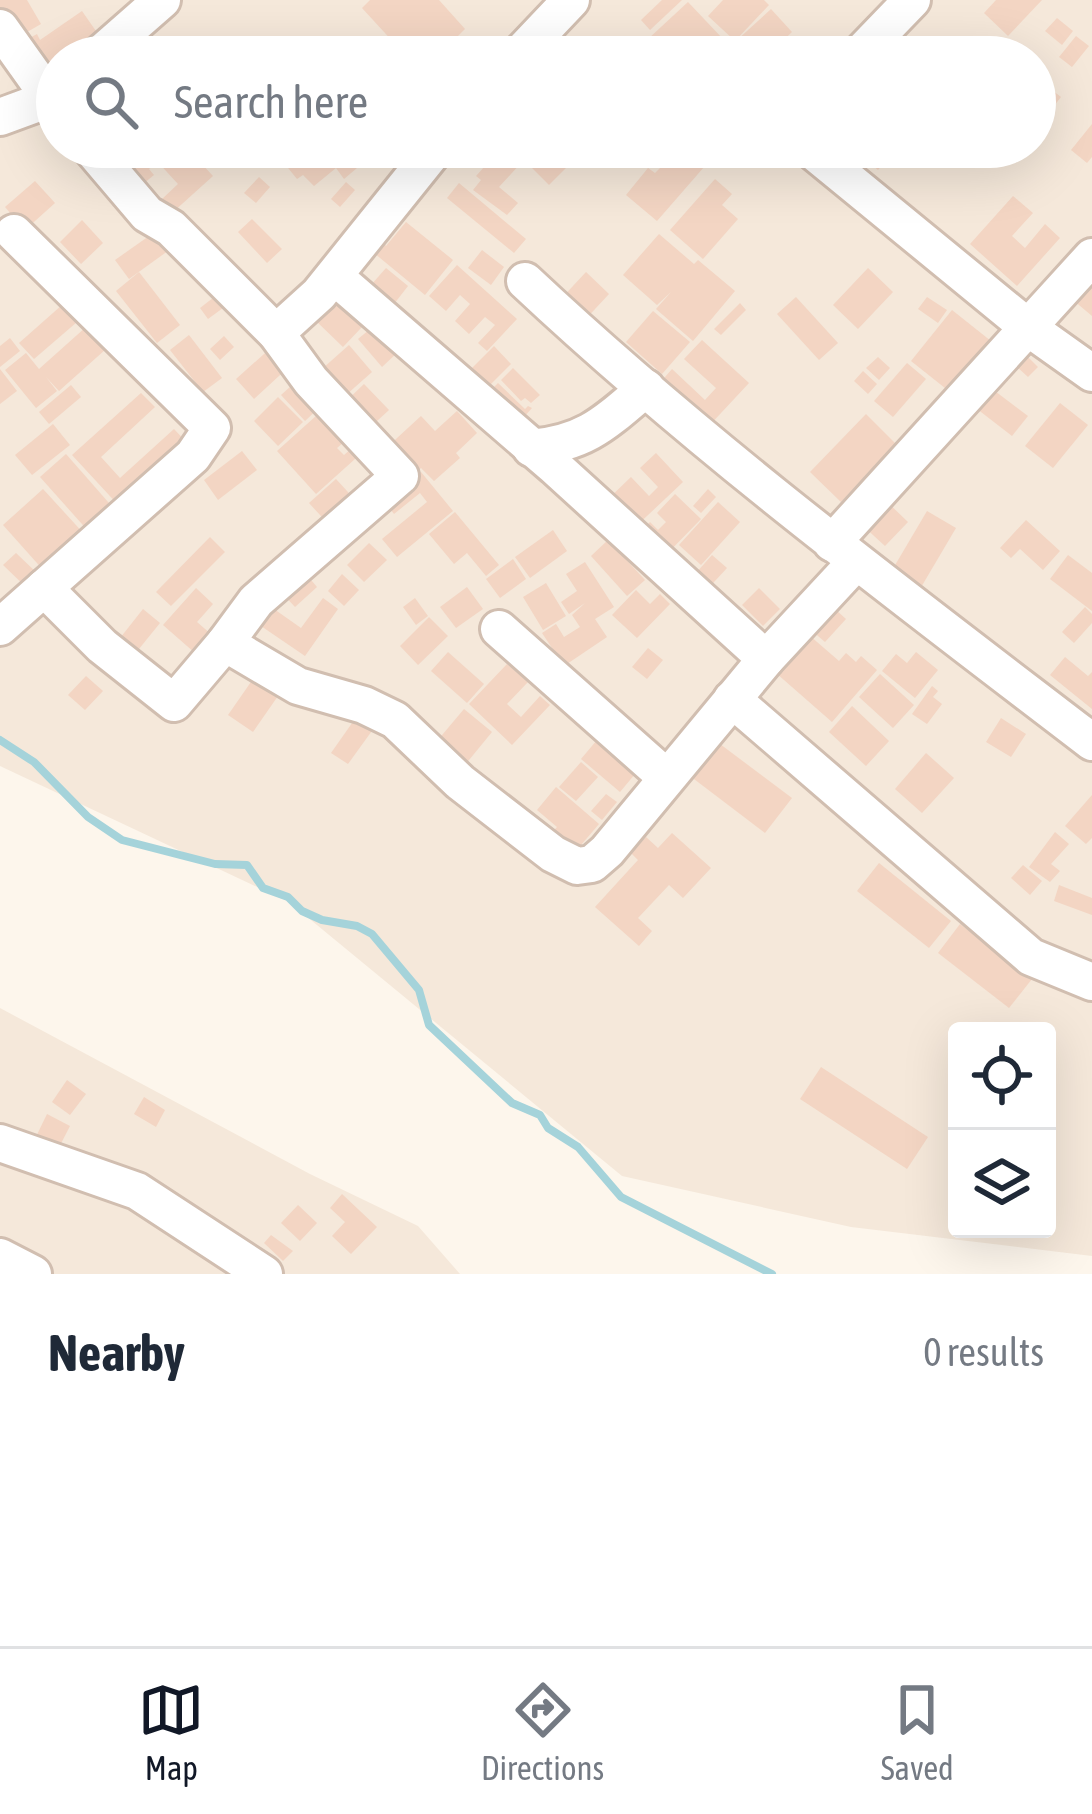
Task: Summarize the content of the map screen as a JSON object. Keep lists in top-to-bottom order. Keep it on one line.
{"page":{"search":"Search here","heading":["Nearby","0 results"],"nav":["Map","Directions","Saved"]}}
